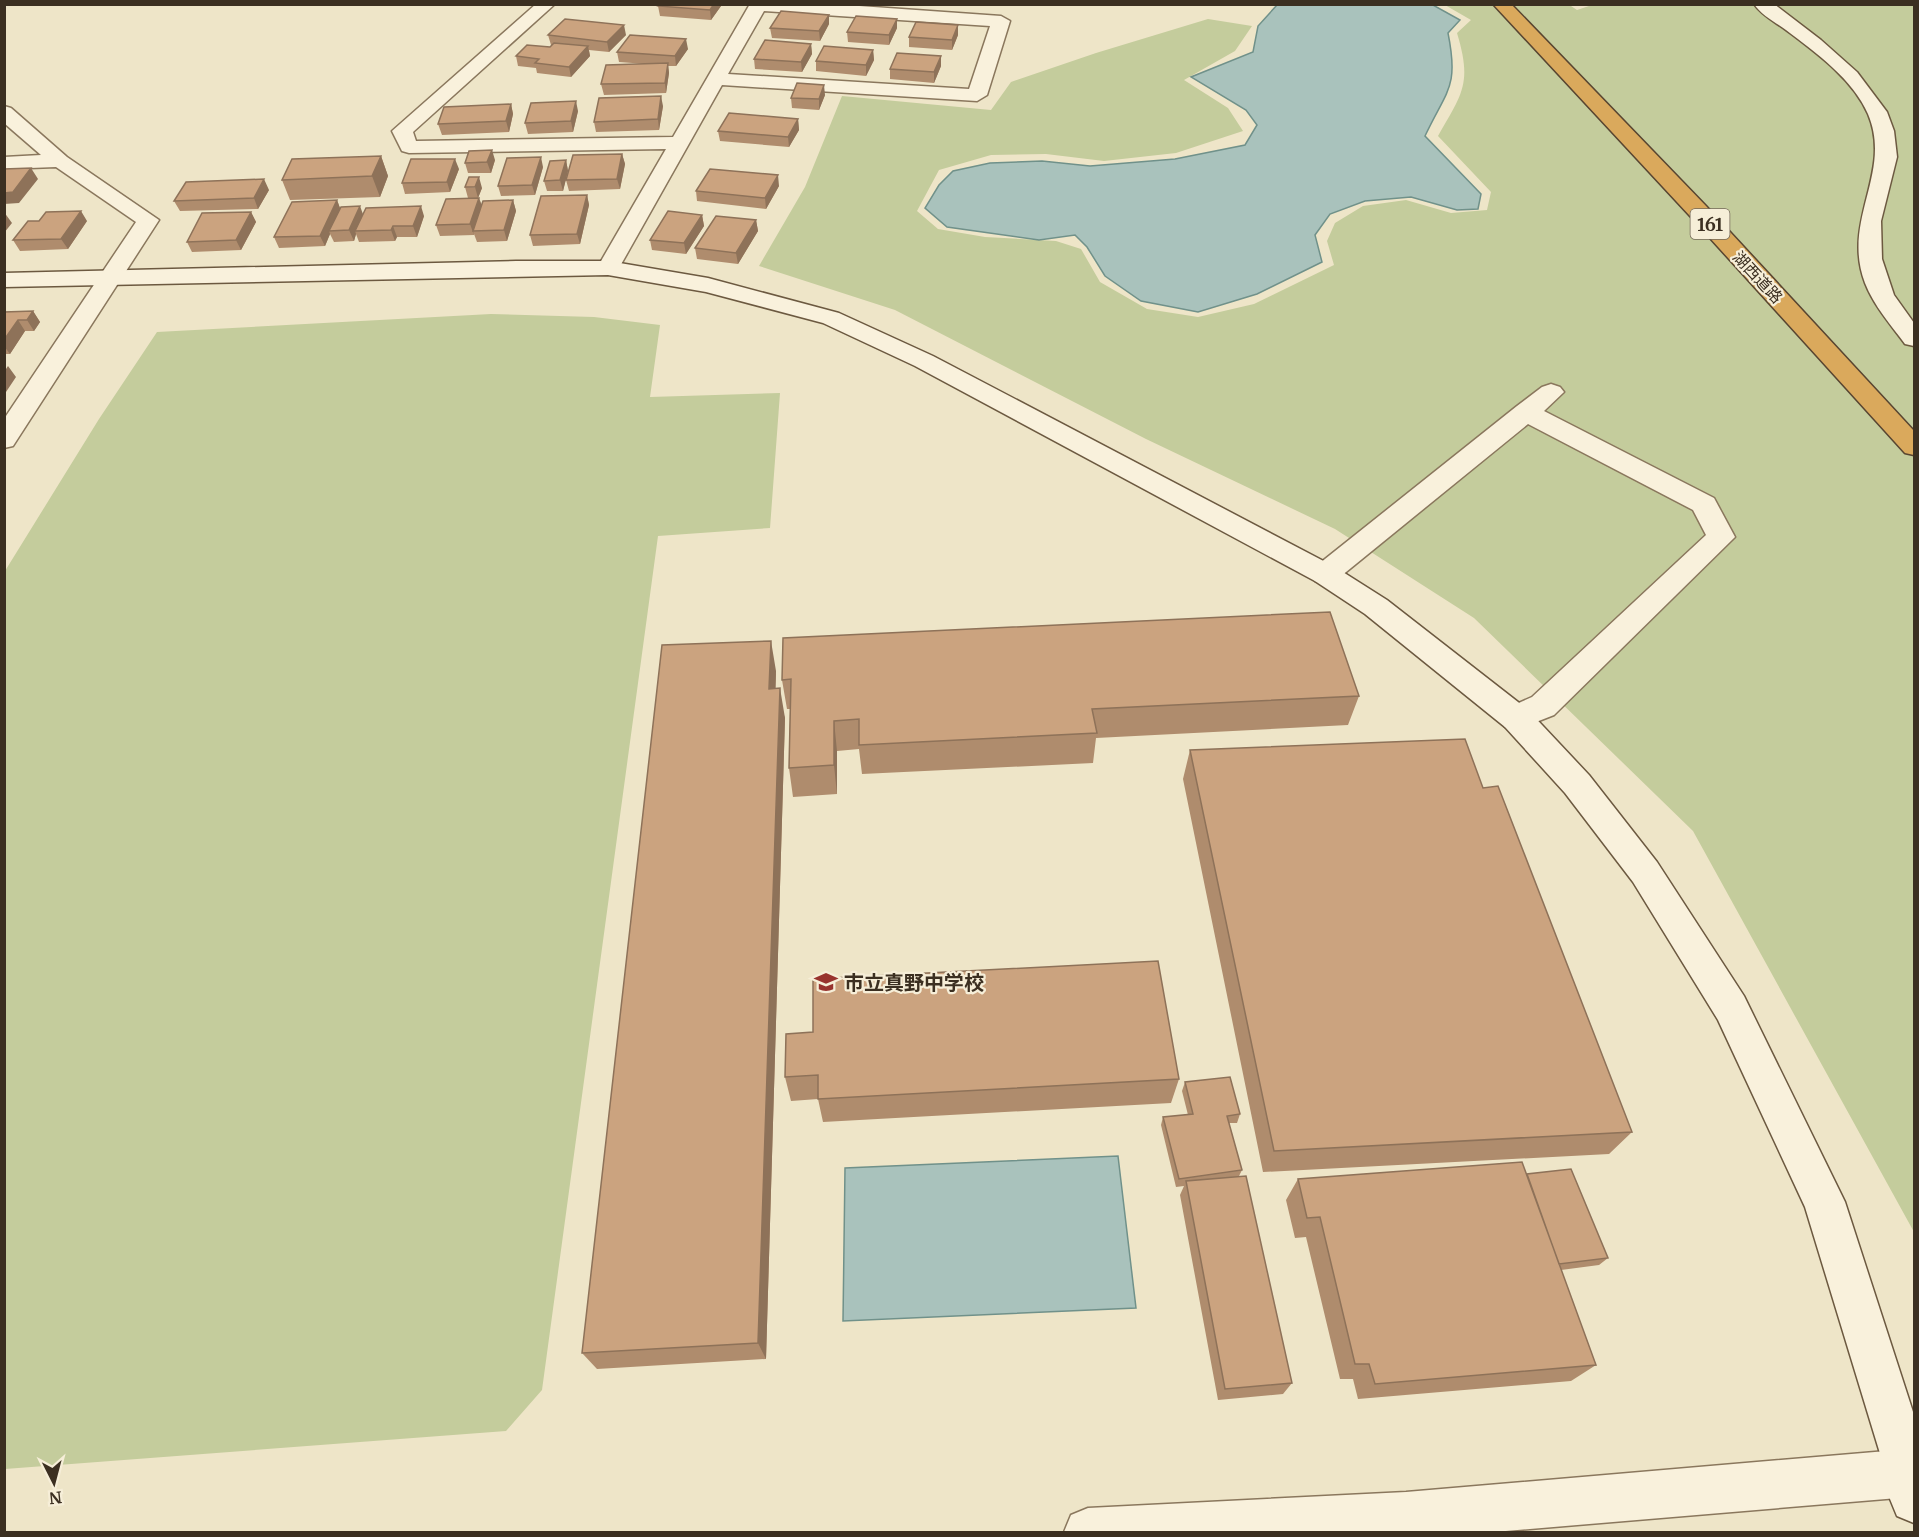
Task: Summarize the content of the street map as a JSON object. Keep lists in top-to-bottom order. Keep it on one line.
{"streets":{"highway":["161","湖西道路"]},"places":{"school or university":["市立真野中学校"]},"north":"bottom"}
